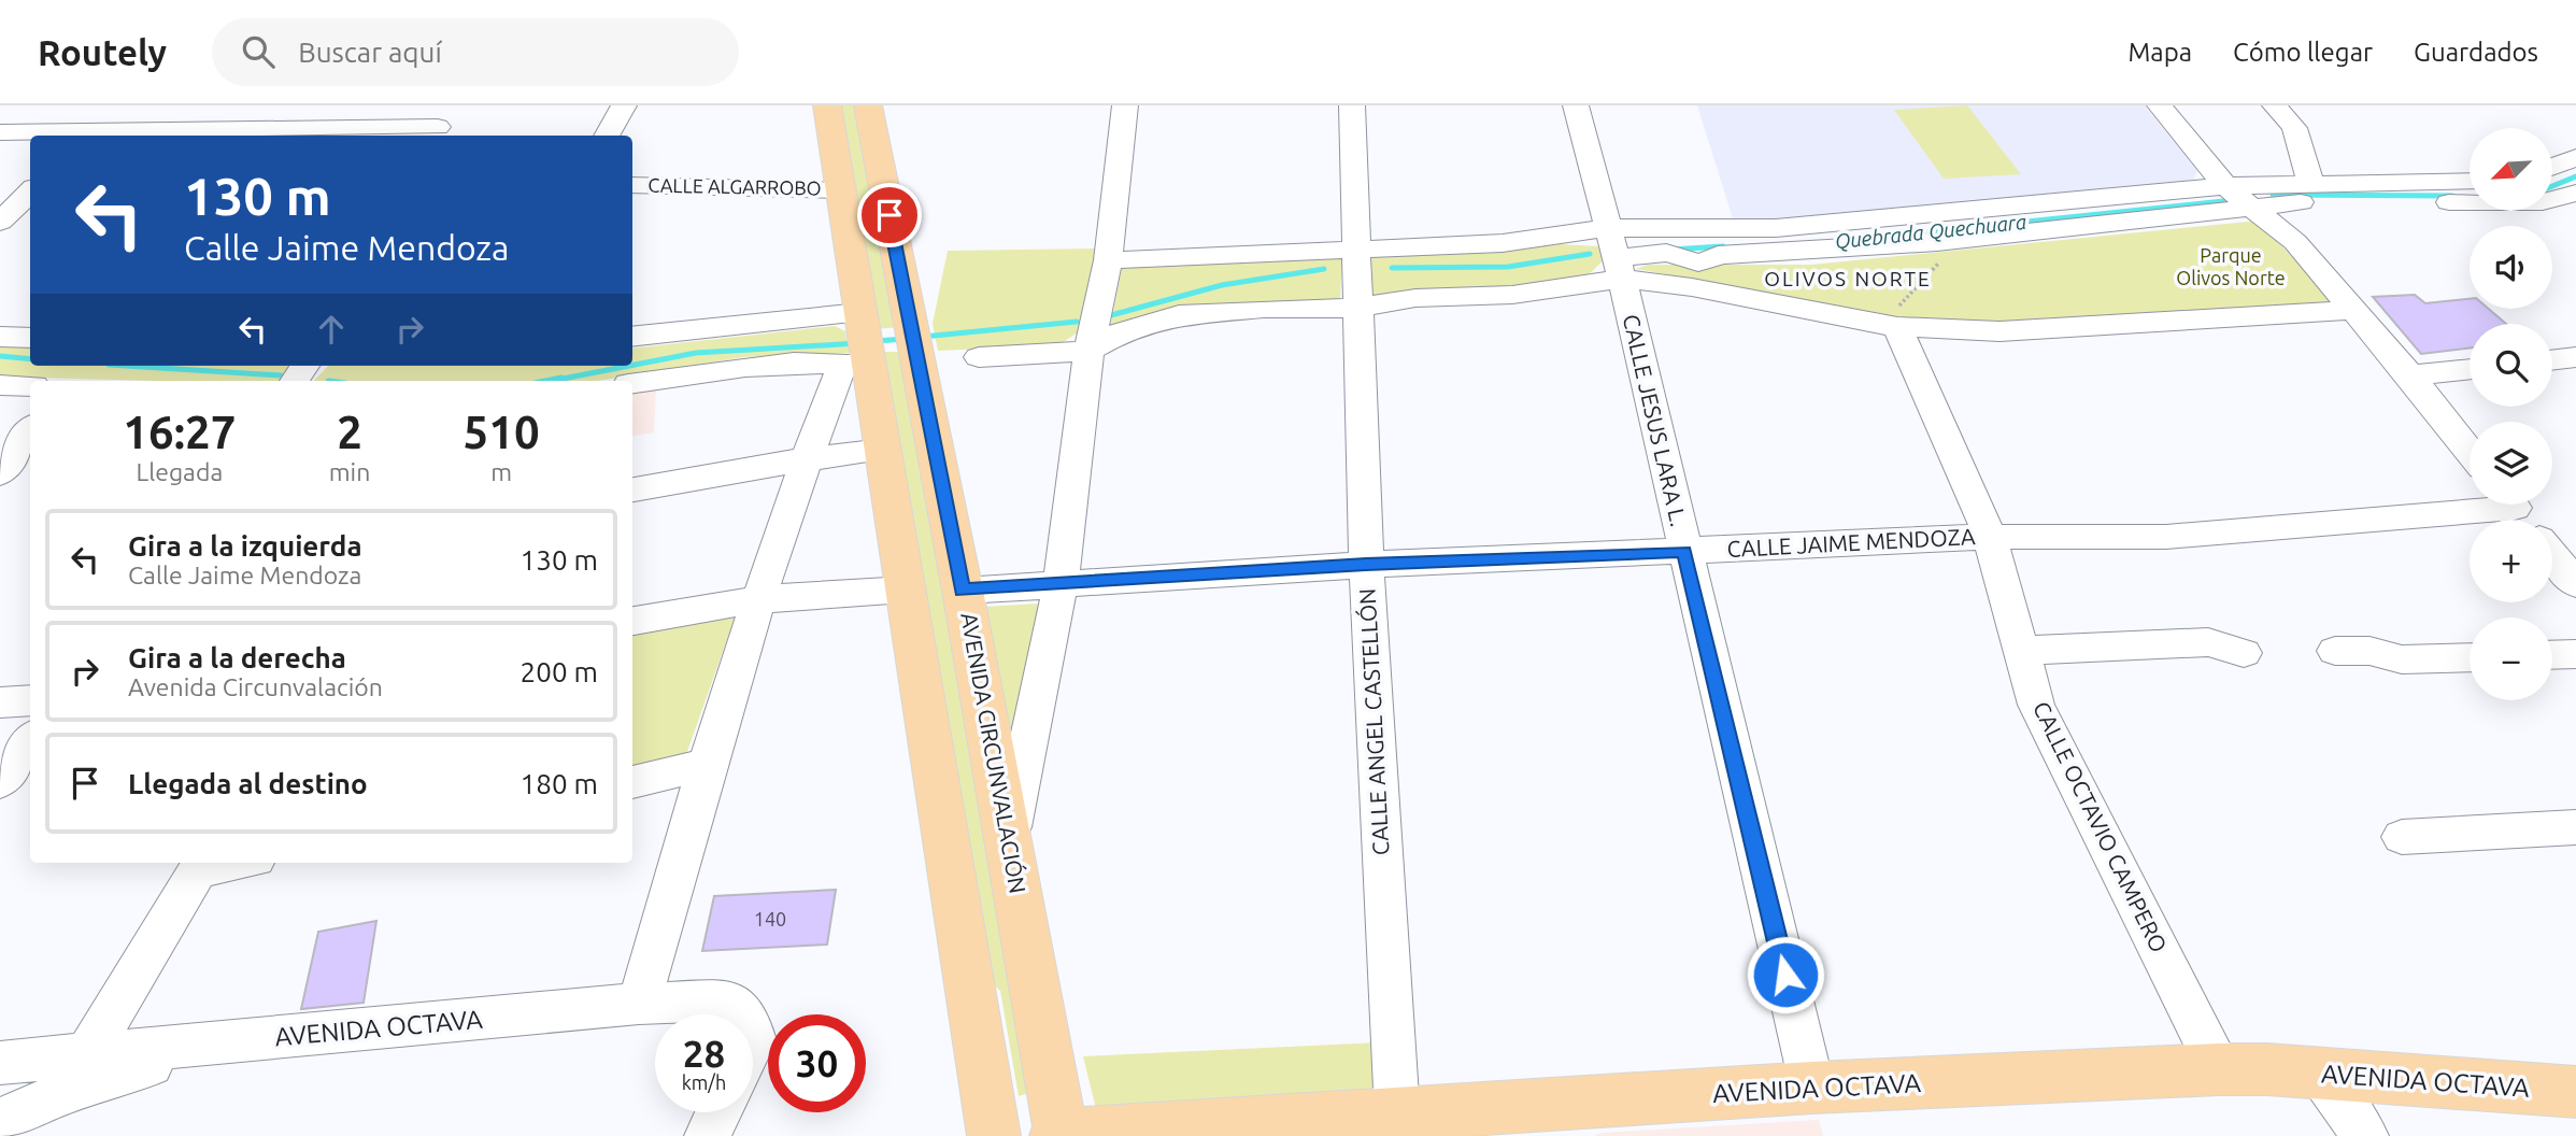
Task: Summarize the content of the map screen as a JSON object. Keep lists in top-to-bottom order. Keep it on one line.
{"streets":{"main road":["AVENIDA CIRCUNVALACIÓN","AVENIDA OCTAVA"],"street":["CALLE ALGARROBO","CALLE JESUS LARA L.","CALLE JAIME MENDOZA","CALLE ANGEL CASTELLÓN","CALLE OCTAVIO CAMPERO"]},"crossings":[["CALLE JESUS LARA L.","CALLE JAIME MENDOZA"],["CALLE JESUS LARA L.","AVENIDA OCTAVA"],["CALLE JAIME MENDOZA","CALLE ANGEL CASTELLÓN"],["CALLE JAIME MENDOZA","AVENIDA CIRCUNVALACIÓN"],["CALLE JAIME MENDOZA","CALLE OCTAVIO CAMPERO"],["CALLE ANGEL CASTELLÓN","AVENIDA OCTAVA"],["AVENIDA CIRCUNVALACIÓN","AVENIDA OCTAVA"],["CALLE OCTAVIO CAMPERO","AVENIDA OCTAVA"]],"districts":["OLIVOS NORTE"],"water":["Quebrada Quechuara"],"parks":["Parque Olivos Norte"],"house_numbers":["140"],"north":"bottom left","page":{"header":"Routely","search":"Buscar aquí","nav":["Mapa","Cómo llegar","Guardados"],"map_buttons":["+","−"],"turn":["130 m","Calle Jaime Mendoza"],"eta":["16:27","Llegada","2","min","510","m"],"list":[{"name":"Gira a la izquierda","note":"Calle Jaime Mendoza","value":"130 m"},{"name":"Gira a la derecha","note":"Avenida Circunvalación","value":"200 m"},{"name":"Llegada al destino","value":"180 m"}],"speed":"28 km/h","limit":"30"}}
